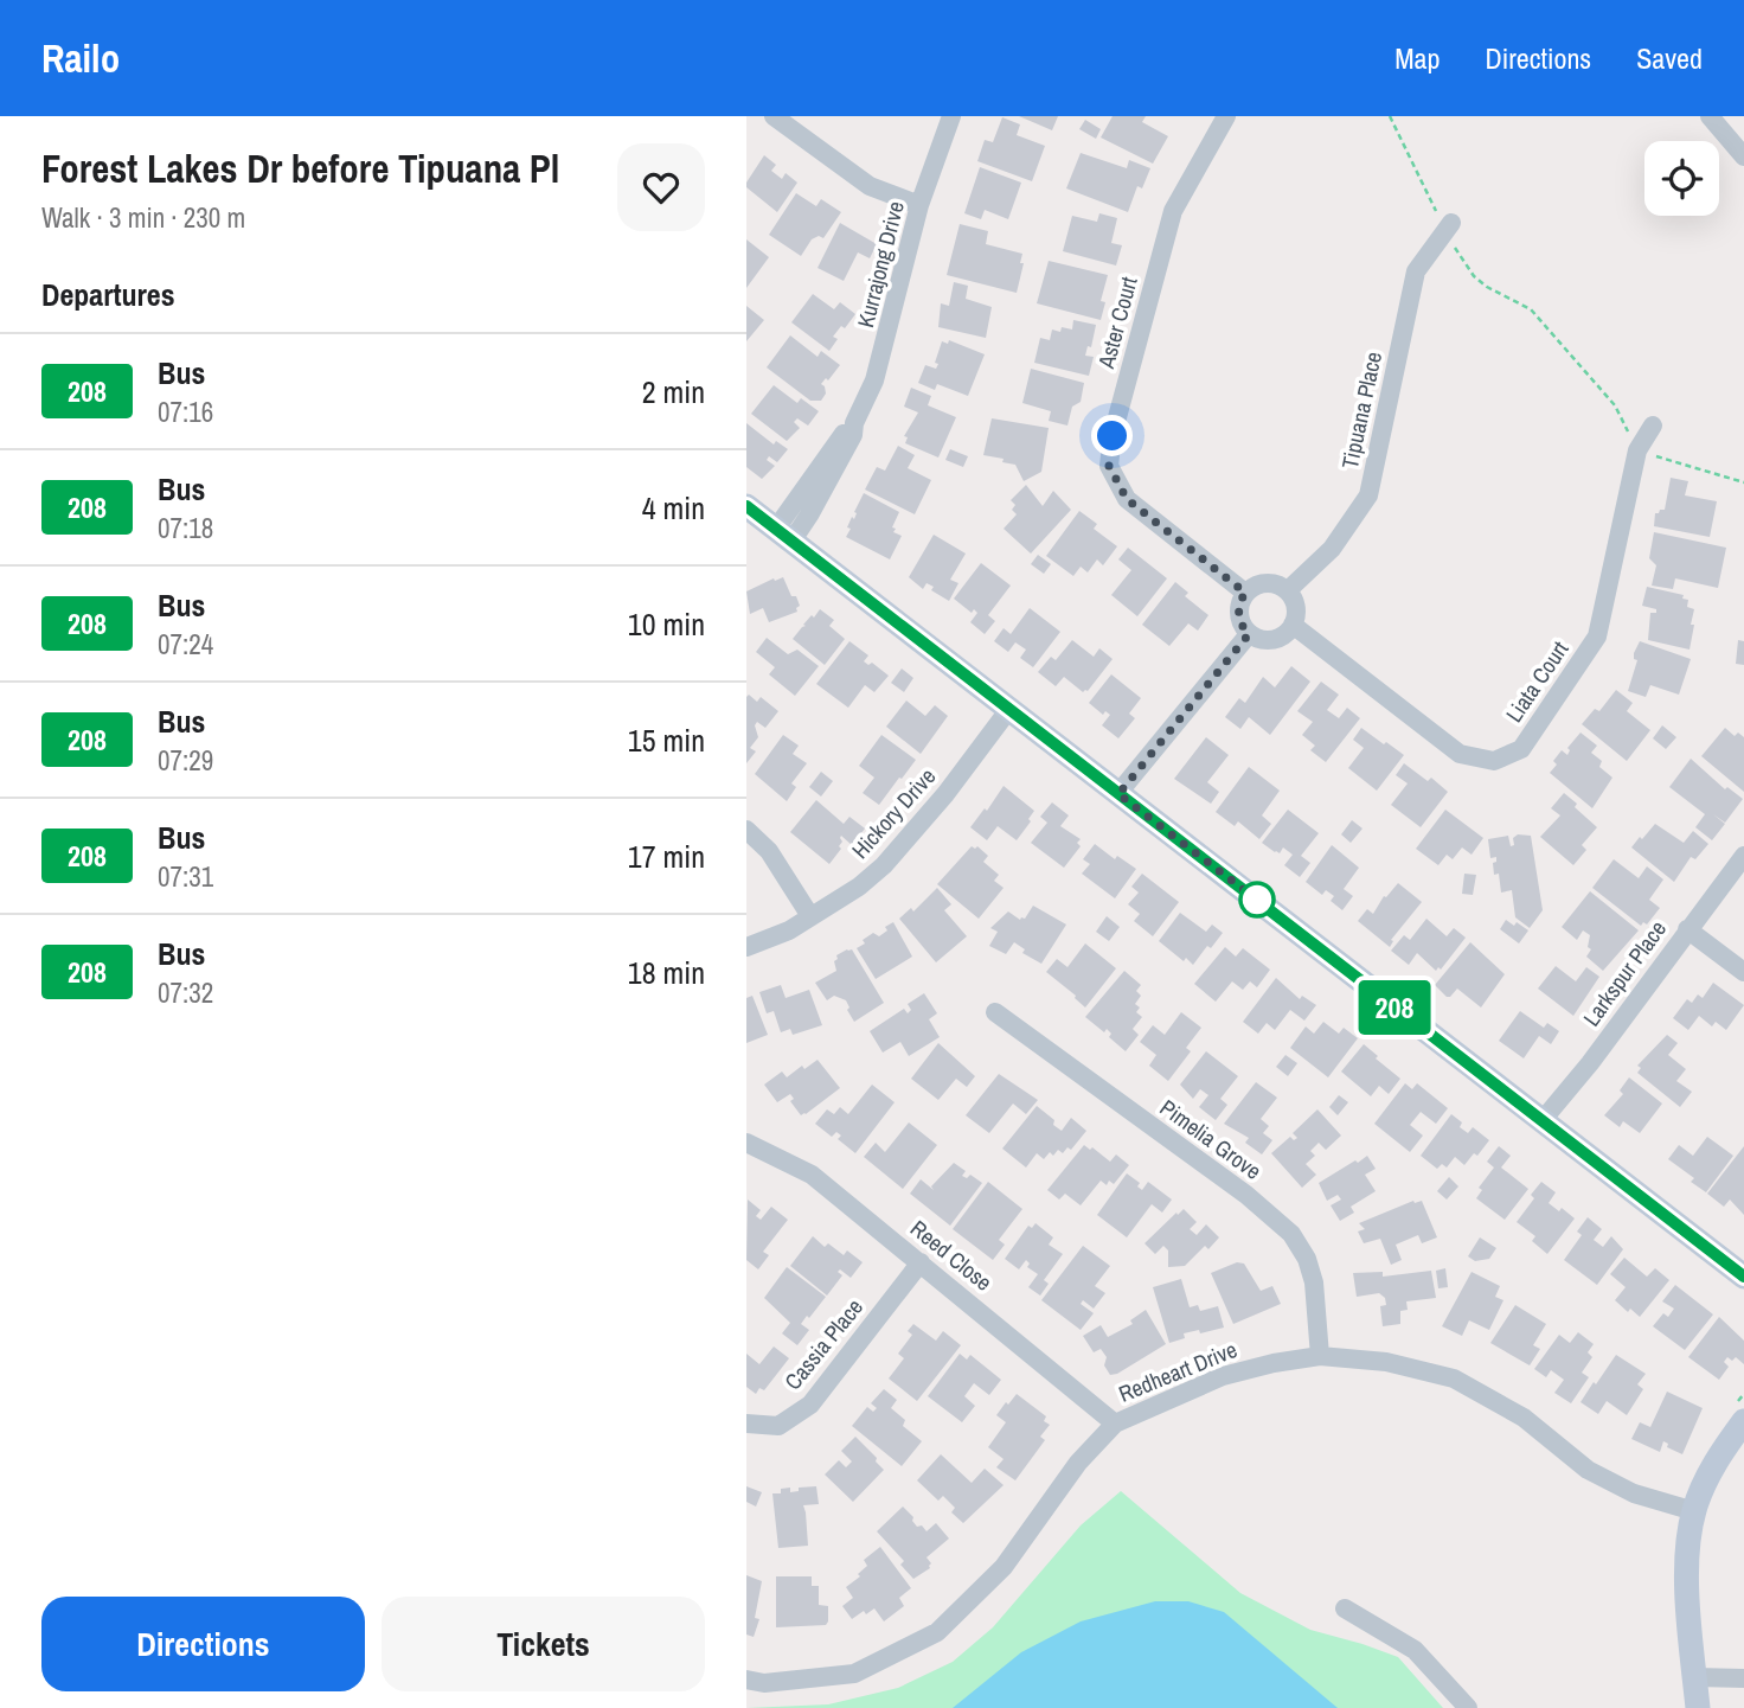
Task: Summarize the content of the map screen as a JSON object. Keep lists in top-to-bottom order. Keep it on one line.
{"streets":{"street":["Kurrajong Drive","Aster Court","Tipuana Place","Liata Court","Hickory Drive","Larkspur Place","Pimelia Grove","Reed Close","Cassia Place","Redheart Drive"]},"crossings":[["Aster Court","Tipuana Place"],["Aster Court","Liata Court"],["Tipuana Place","Liata Court"],["Pimelia Grove","Redheart Drive"],["Reed Close","Cassia Place"],["Reed Close","Redheart Drive"]],"lines":["bus line 208"],"page":{"header":"Railo","nav":["Map","Directions","Saved"],"heading":[["Forest Lakes Dr before Tipuana Pl","Walk · 3 min · 230 m"],"Departures"],"on_map":"208","list":[{"mark":"208","name":"Bus","note":"07:16","value":"2 min"},{"mark":"208","name":"Bus","note":"07:18","value":"4 min"},{"mark":"208","name":"Bus","note":"07:24","value":"10 min"},{"mark":"208","name":"Bus","note":"07:29","value":"15 min"},{"mark":"208","name":"Bus","note":"07:31","value":"17 min"},{"mark":"208","name":"Bus","note":"07:32","value":"18 min"}],"buttons":["Directions","Tickets"]}}
